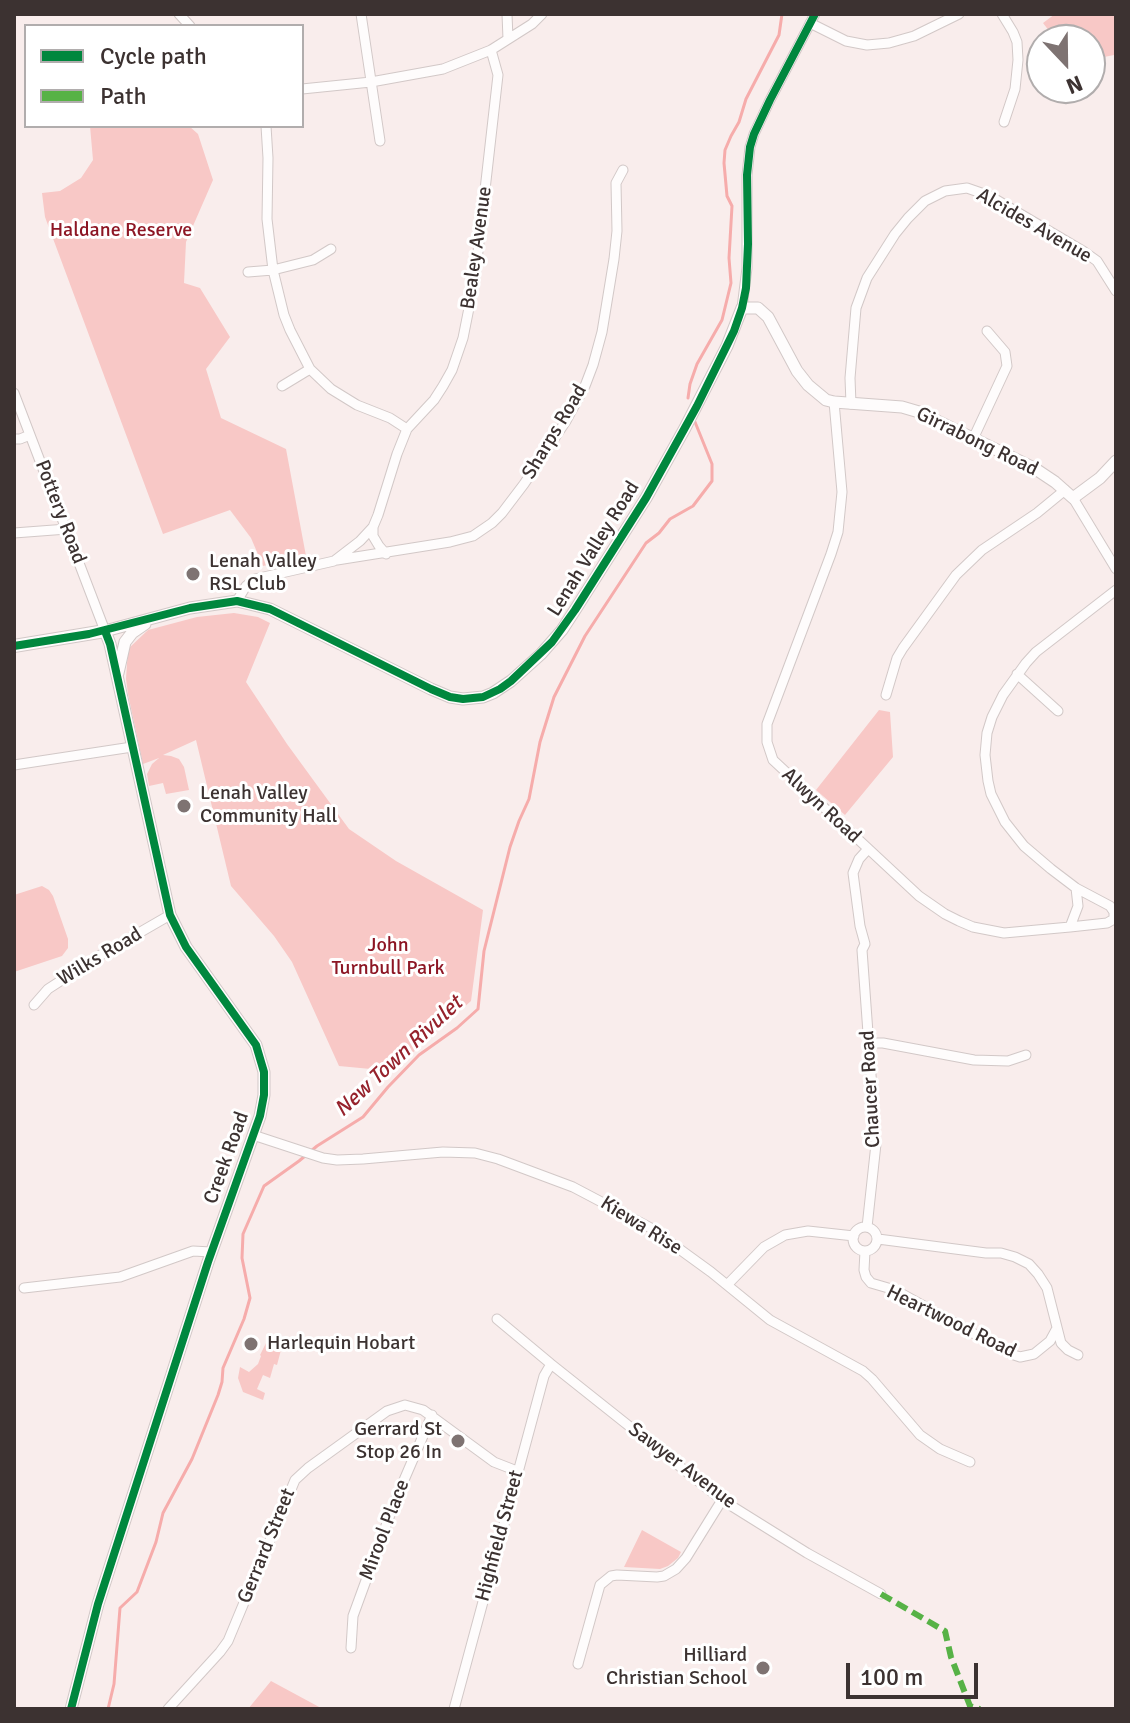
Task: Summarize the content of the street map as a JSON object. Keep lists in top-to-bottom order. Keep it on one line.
{"streets":{"street":["Alcides Avenue","Bealey Avenue","Sharps Road","Girrabong Road","Pottery Road","Lenah Valley Road","Alwyn Road","Wilks Road","Chaucer Road","Creek Road","Kiewa Rise","Heartwood Road","Sawyer Avenue","Mirool Place","Highfield Street","Gerrard Street"]},"crossings":[["Alcides Avenue","Girrabong Road"],["Sharps Road","Lenah Valley Road"],["Girrabong Road","Lenah Valley Road"],["Girrabong Road","Alwyn Road"],["Pottery Road","Lenah Valley Road"],["Pottery Road","Creek Road"],["Lenah Valley Road","Creek Road"],["Alwyn Road","Chaucer Road"],["Wilks Road","Creek Road"],["Chaucer Road","Heartwood Road"],["Creek Road","Kiewa Rise"],["Sawyer Avenue","Highfield Street"],["Mirool Place","Gerrard Street"],["Highfield Street","Gerrard Street"]],"water":["New Town Rivulet"],"parks":["Haldane Reserve","John Turnbull Park"],"places":["Lenah Valley RSL Club","Lenah Valley Community Hall","Harlequin Hobart","Gerrard St Stop 26 In","Hilliard Christian School"],"legend":["Cycle path","Path"],"scale_bar":"100 m","north":"bottom"}
